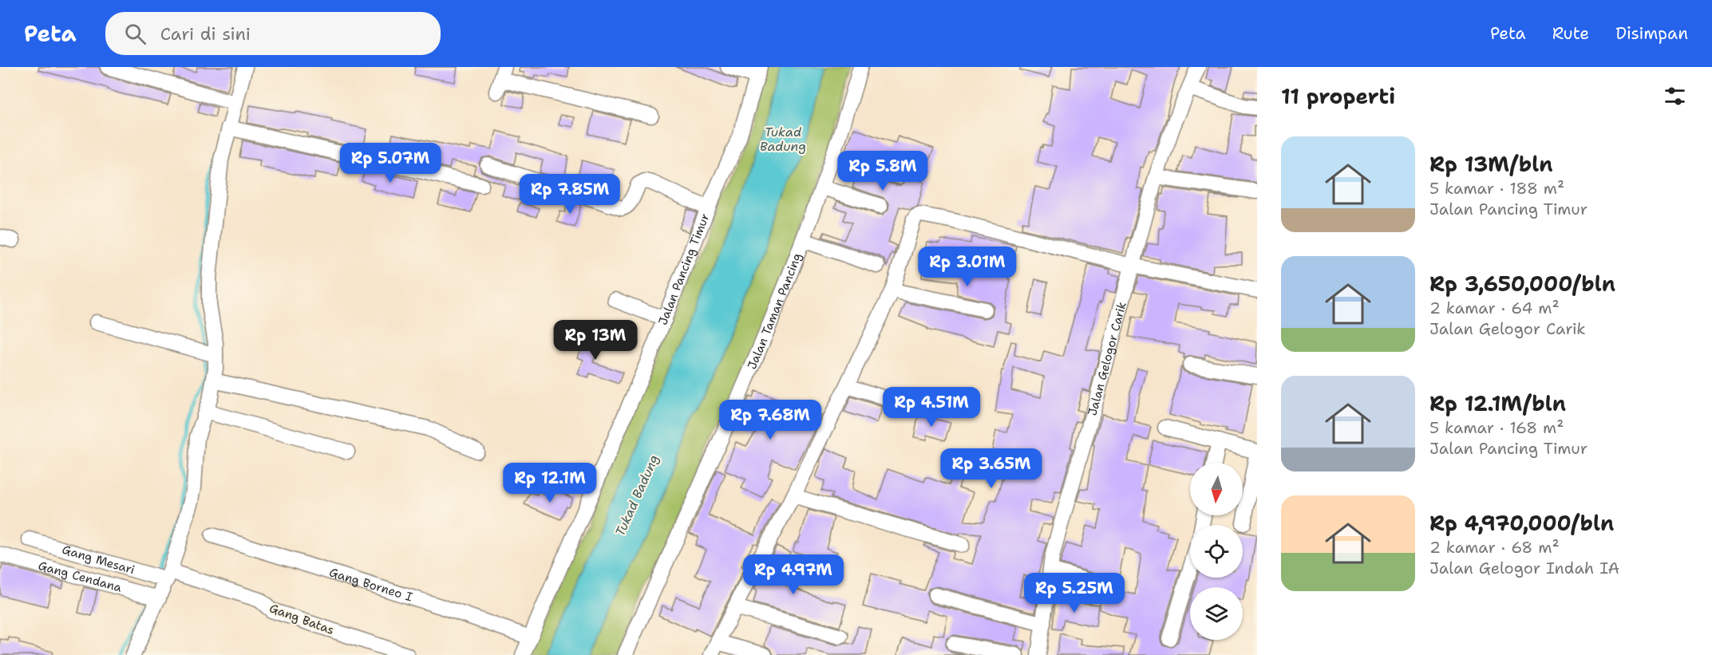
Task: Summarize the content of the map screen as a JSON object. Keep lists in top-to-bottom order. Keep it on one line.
{"streets":{"street":["Jalan Pancing Timur","Jalan Taman Pancing","Jalan Gelogor Carik","Gang Mesari","Gang Cendana","Gang Borneo I","Gang Batas"]},"crossings":[["Jalan Pancing Timur","Gang Borneo I"],["Gang Mesari","Gang Batas"]],"water":["Tukad Badung"],"north":"bottom","page":{"header":"Peta","search":"Cari di sini","nav":["Peta","Rute","Disimpan"],"heading":"11 properti","list":[{"name":"Rp 13M/bln","note":"5 kamar · 188 m² · Jalan Pancing Timur"},{"name":"Rp 3,650,000/bln","note":"2 kamar · 64 m² · Jalan Gelogor Carik"},{"name":"Rp 12.1M/bln","note":"5 kamar · 168 m² · Jalan Pancing Timur"},{"name":"Rp 4,970,000/bln","note":"2 kamar · 68 m² · Jalan Gelogor Indah IA"}],"price":["Rp 5.07M","Rp 5.8M","Rp 7.85M","Rp 3.01M","Rp 13M","Rp 4.51M","Rp 7.68M","Rp 3.65M","Rp 12.1M","Rp 4.97M","Rp 5.25M"]}}
